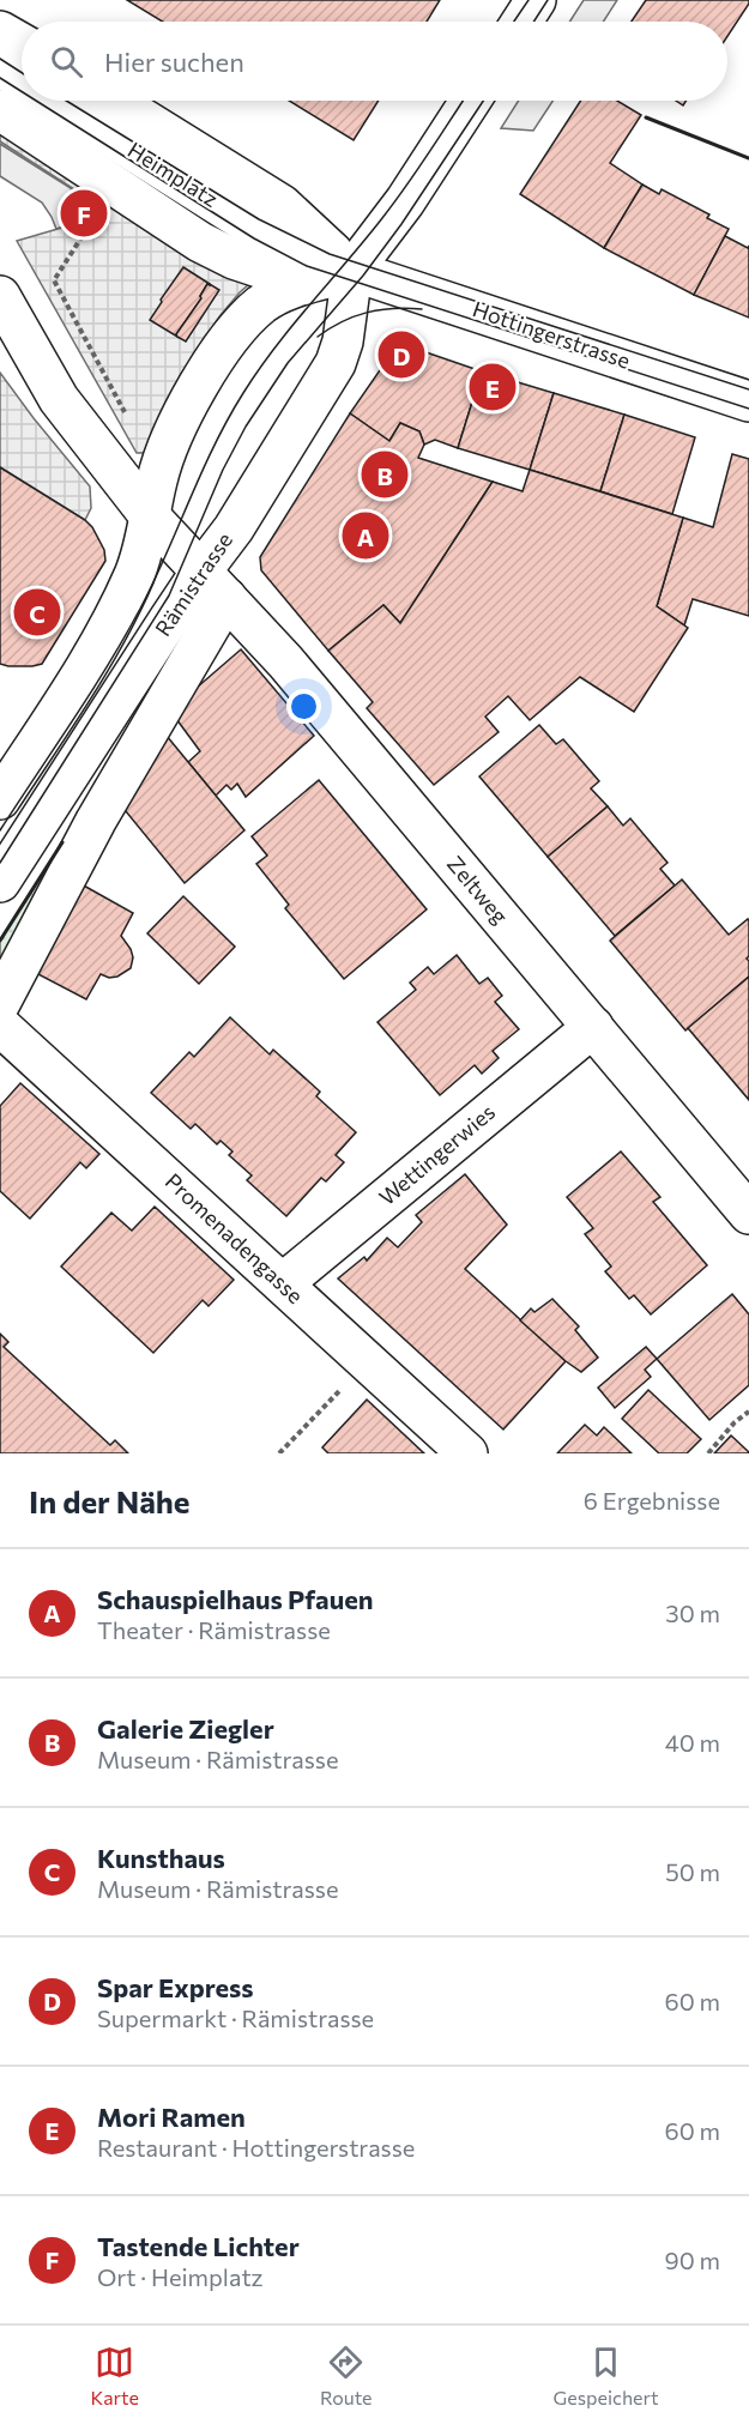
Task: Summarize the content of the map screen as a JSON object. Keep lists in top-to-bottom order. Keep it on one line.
{"streets":{"street":["Heimplatz","Hottingerstrasse","Rämistrasse","Zeltweg","Wettingerwies","Promenadengasse"]},"crossings":[["Heimplatz","Hottingerstrasse"],["Heimplatz","Rämistrasse"],["Hottingerstrasse","Rämistrasse"],["Rämistrasse","Zeltweg"],["Zeltweg","Wettingerwies"],["Wettingerwies","Promenadengasse"]],"page":{"search":"Hier suchen","pins":["F","D","E","B","A","C"],"heading":["In der Nähe","6 Ergebnisse"],"list":[{"mark":"A","name":"Schauspielhaus Pfauen","note":"Theater · Rämistrasse","value":"30 m"},{"mark":"B","name":"Galerie Ziegler","note":"Museum · Rämistrasse","value":"40 m"},{"mark":"C","name":"Kunsthaus","note":"Museum · Rämistrasse","value":"50 m"},{"mark":"D","name":"Spar Express","note":"Supermarkt · Rämistrasse","value":"60 m"},{"mark":"E","name":"Mori Ramen","note":"Restaurant · Hottingerstrasse","value":"60 m"},{"mark":"F","name":"Tastende Lichter","note":"Ort · Heimplatz","value":"90 m"}],"nav":["Karte","Route","Gespeichert"]}}
